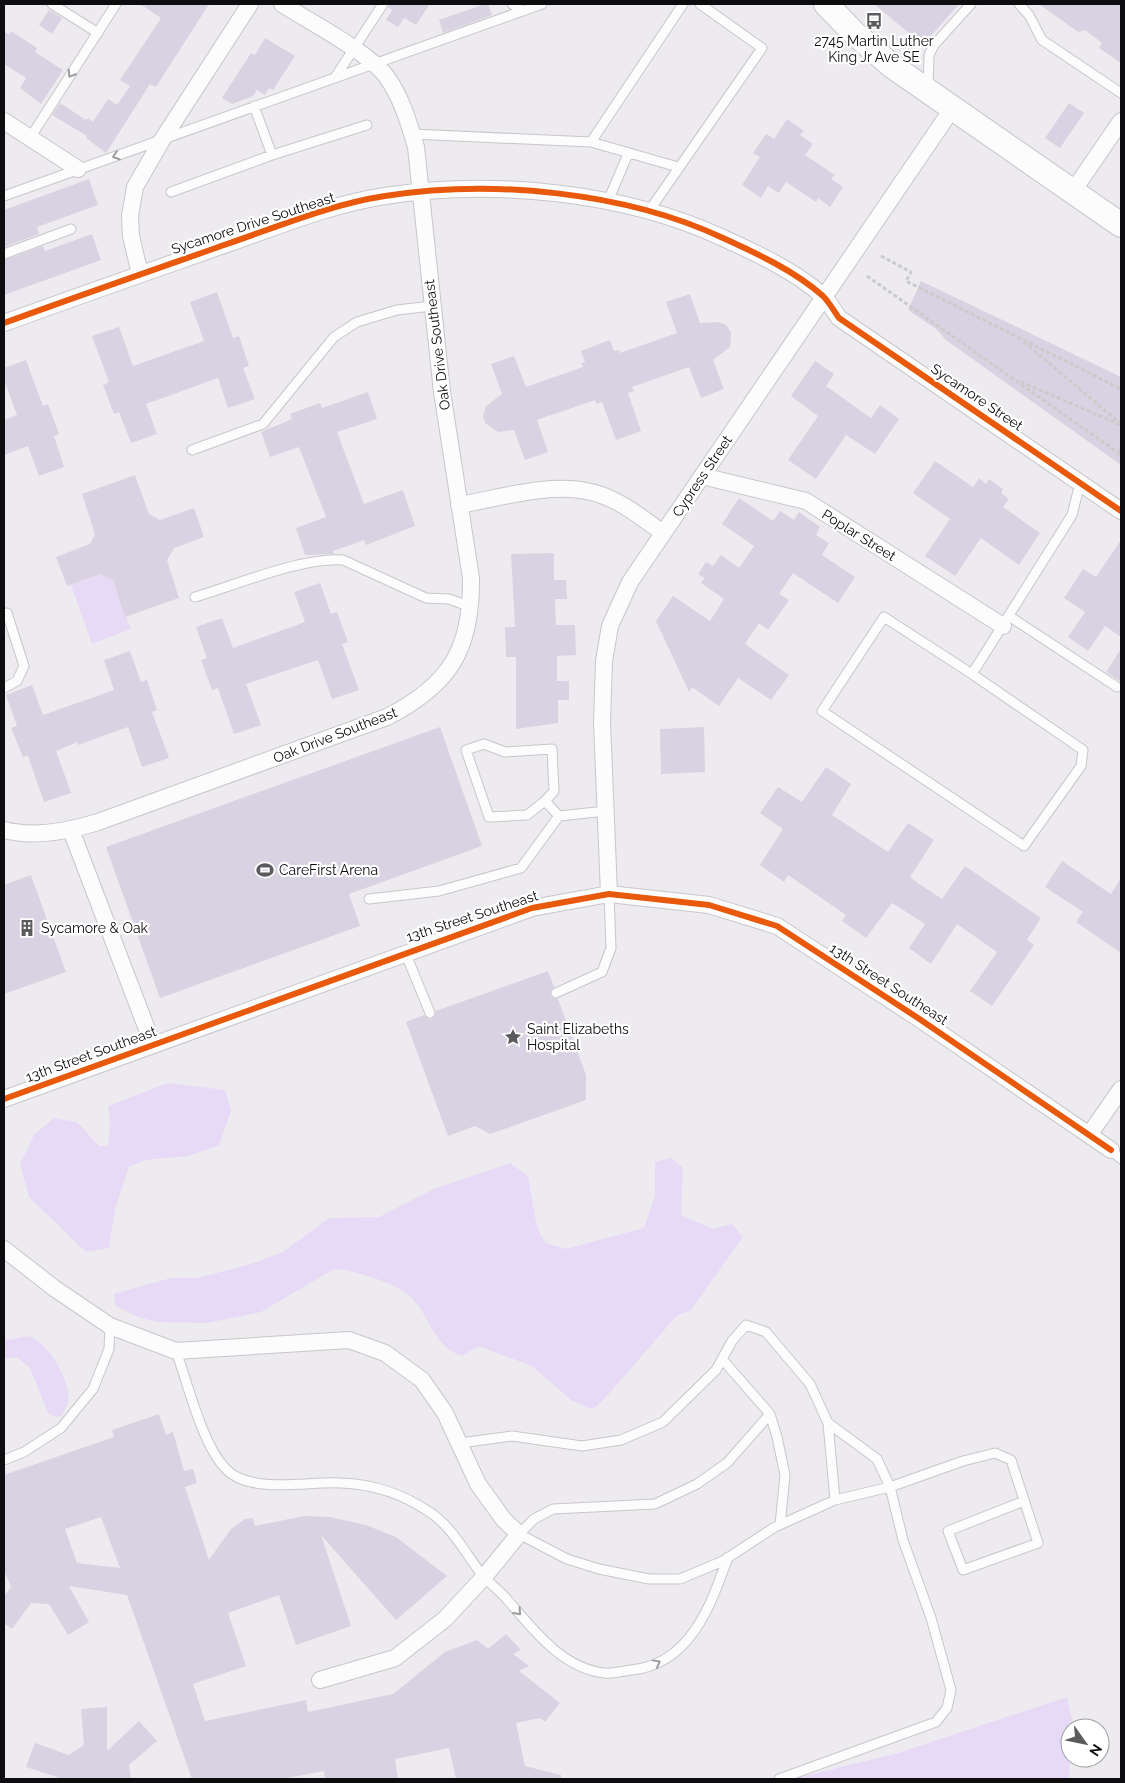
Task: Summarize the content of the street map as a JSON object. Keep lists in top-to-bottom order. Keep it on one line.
{"streets":{"street":["Sycamore Drive Southeast","Oak Drive Southeast","Sycamore Street","Cypress Street","Poplar Street","13th Street Southeast"]},"crossings":[["Sycamore Drive Southeast","Oak Drive Southeast"],["Sycamore Drive Southeast","Sycamore Street"],["Sycamore Drive Southeast","Cypress Street"],["Sycamore Street","Cypress Street"],["Cypress Street","Poplar Street"],["Cypress Street","13th Street Southeast"]],"places":{"bus stop":["2745 Martin Luther King Jr Ave SE"],"sports":["CareFirst Arena"],"building":["Sycamore & Oak"],"place":["Saint Elizabeths Hospital"]},"north":"bottom right"}
